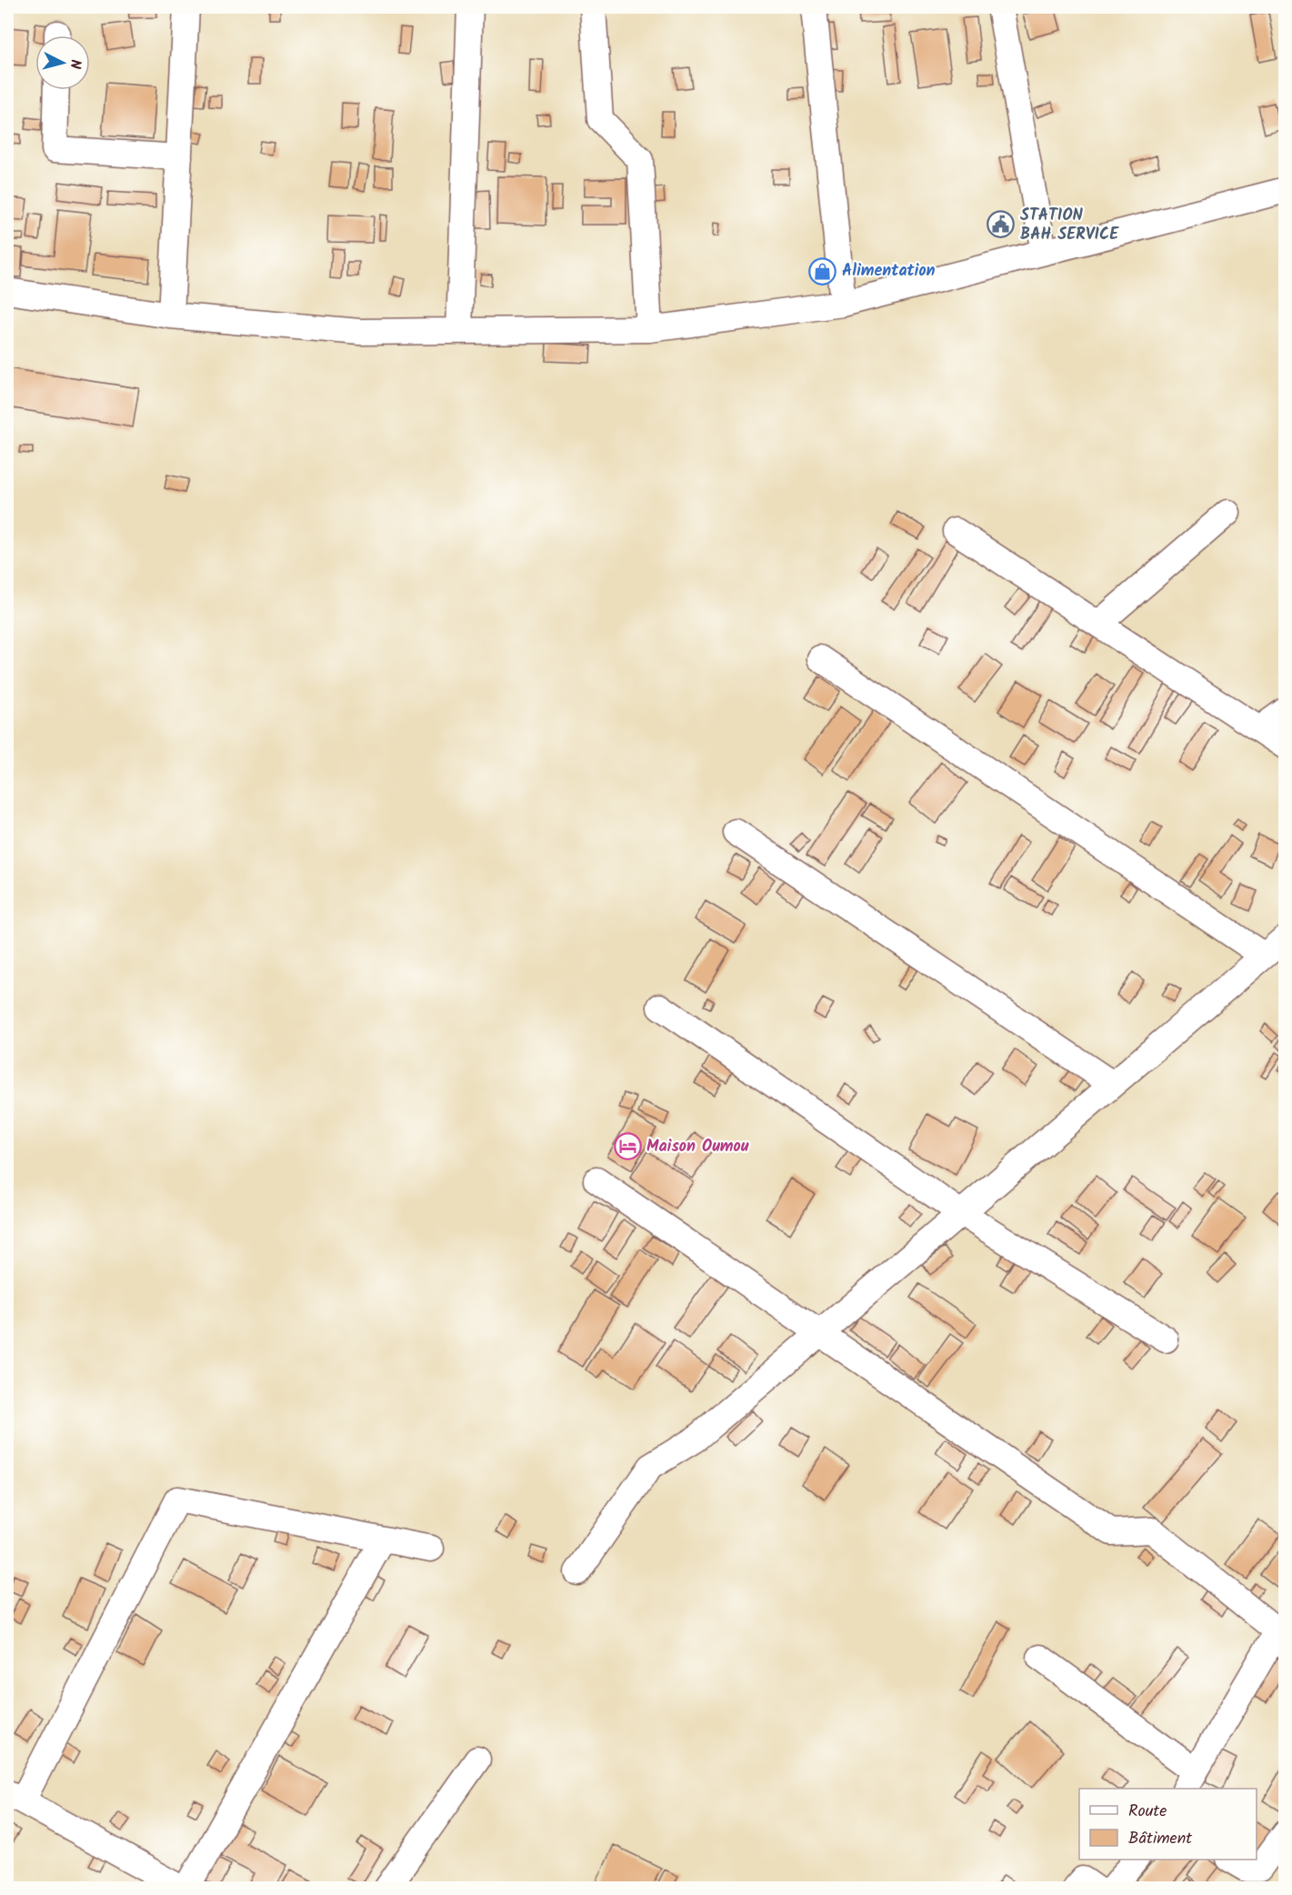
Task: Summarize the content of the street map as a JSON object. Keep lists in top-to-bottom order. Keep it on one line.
{"places":{"public building":["STATION BAH SERVICE"],"shop":["Alimentation"],"hotel":["Maison Oumou"]},"legend":["Route","Bâtiment"],"north":"right"}
